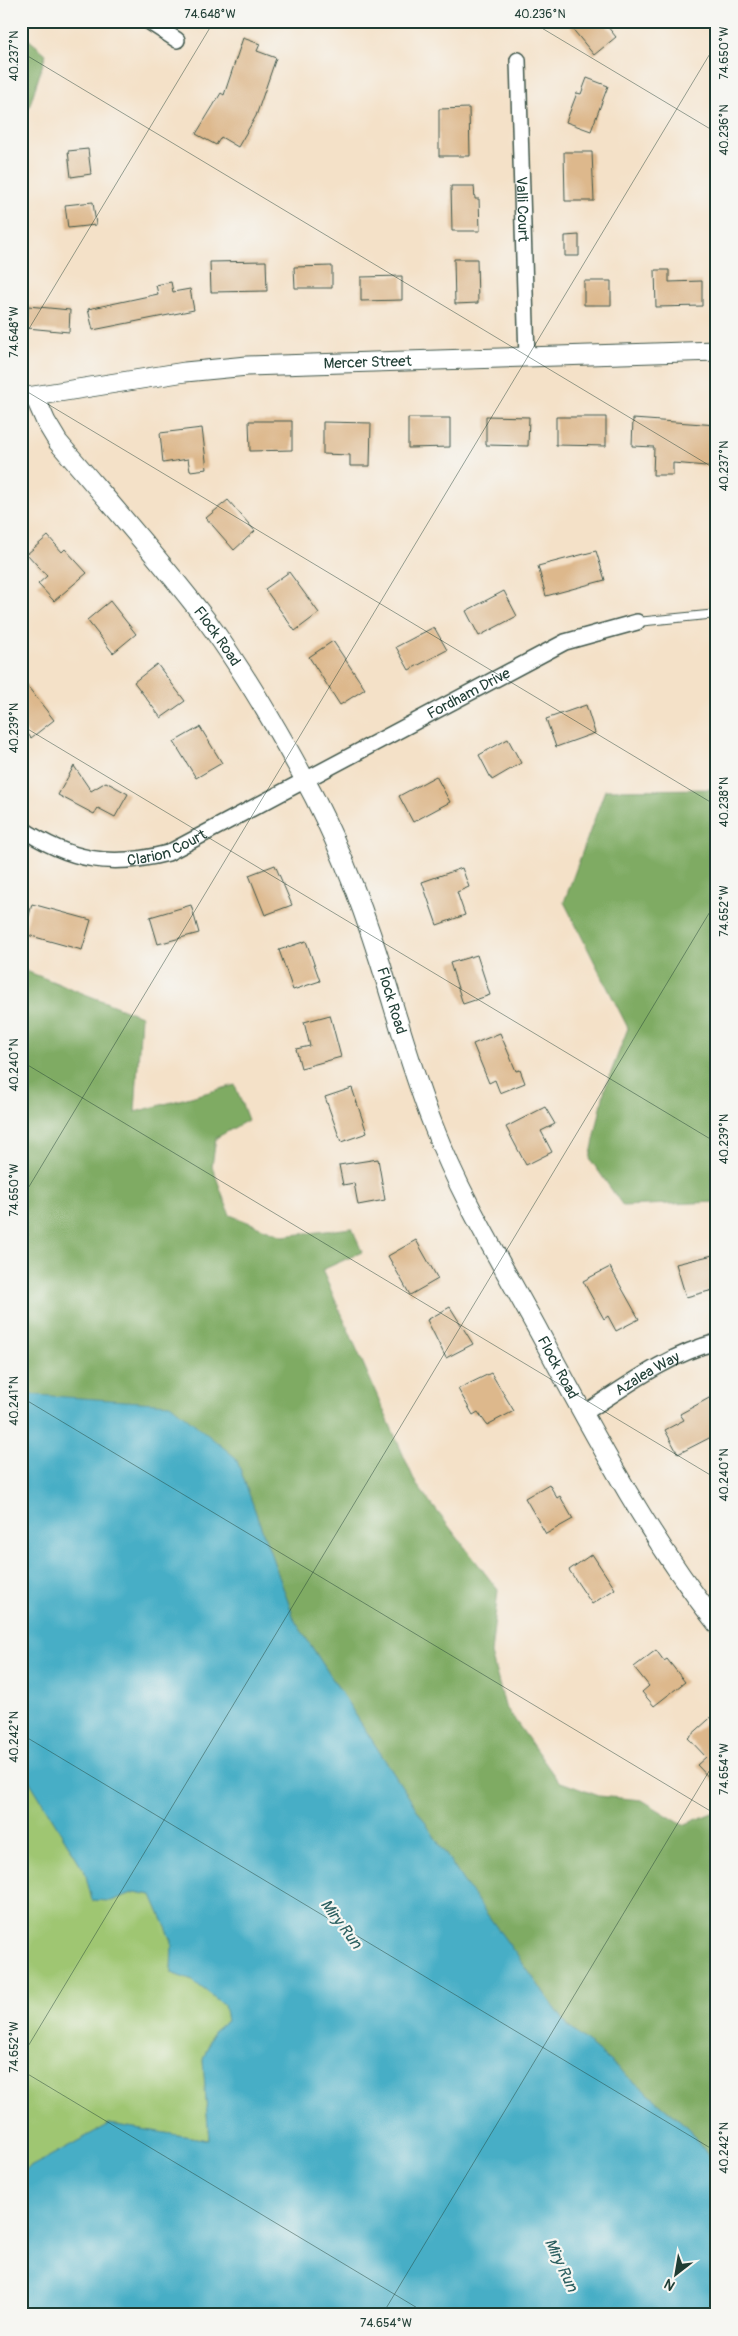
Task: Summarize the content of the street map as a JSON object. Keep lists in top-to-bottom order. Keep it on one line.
{"streets":{"street":["Valli Court","Mercer Street","Flock Road","Fordham Drive","Clarion Court","Azalea Way"]},"crossings":[["Valli Court","Mercer Street"],["Mercer Street","Flock Road"],["Flock Road","Fordham Drive"],["Flock Road","Clarion Court"],["Flock Road","Azalea Way"],["Fordham Drive","Clarion Court"]],"water":["Miry Run"],"north":"bottom left","coordinates":["74.648°W","40.236°N","74.650°W","40.237°N","40.239°N","40.238°N","74.652°W","40.240°N","40.241°N","40.242°N","74.654°W"]}
